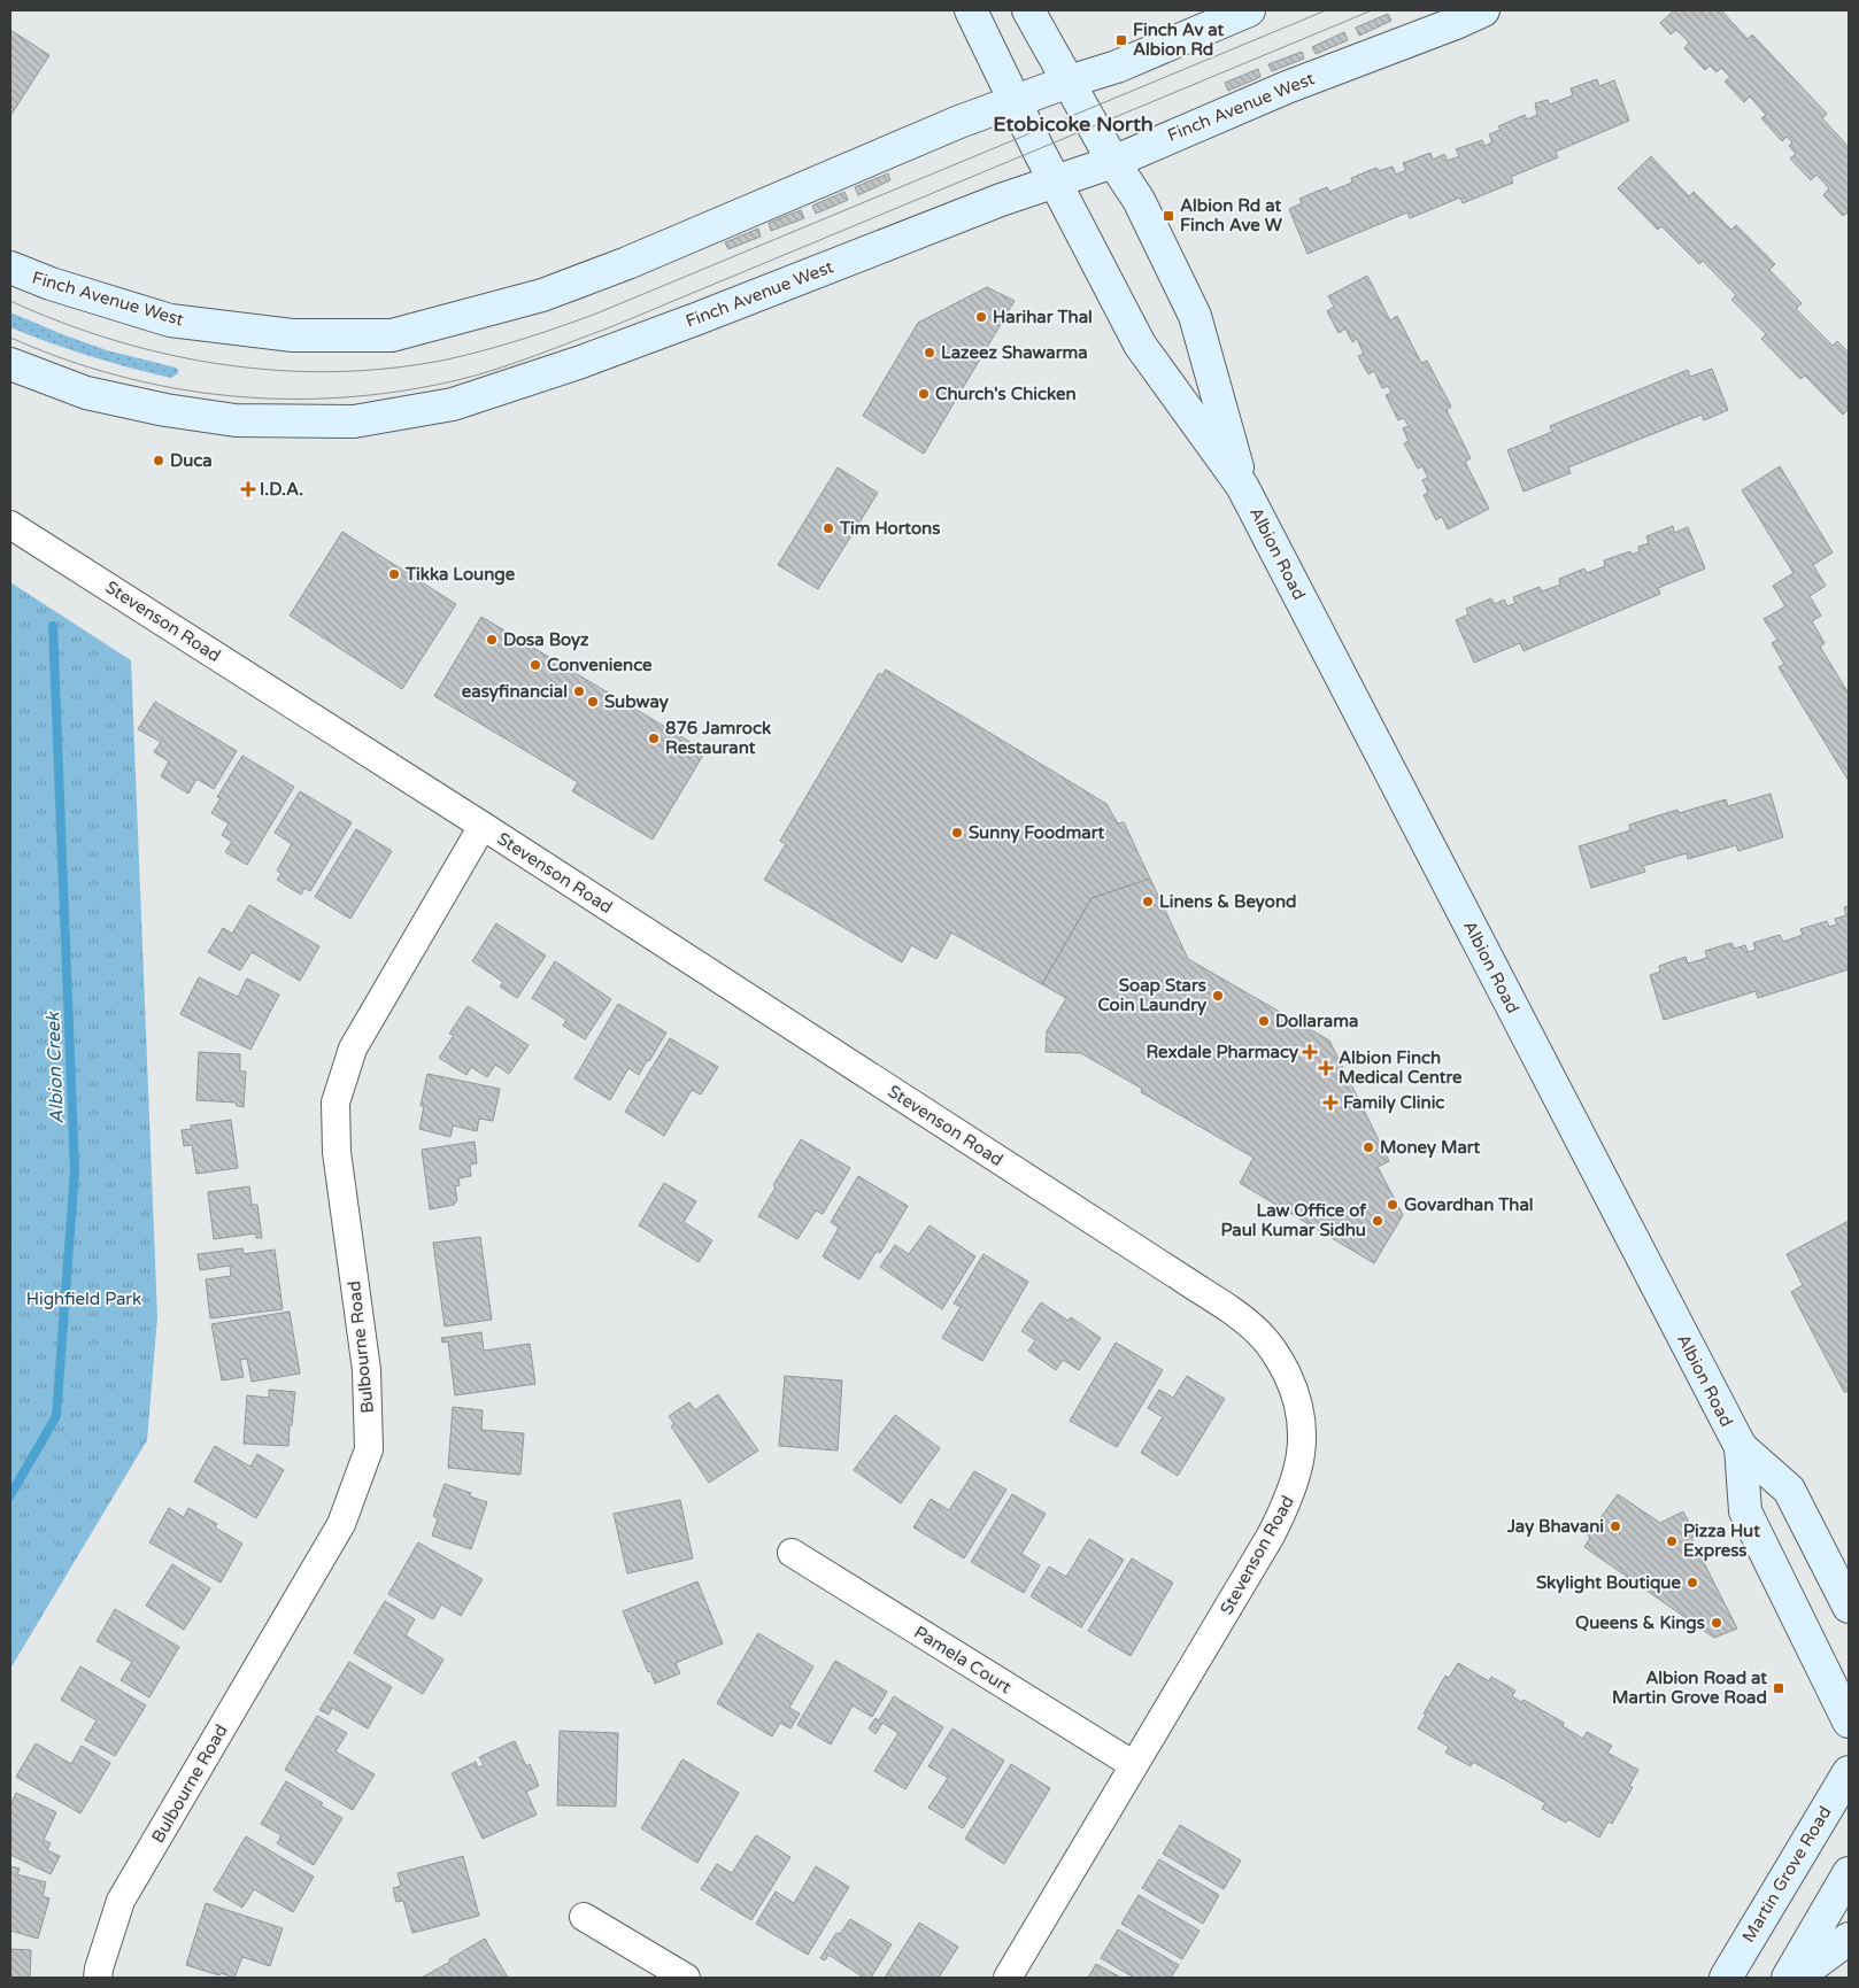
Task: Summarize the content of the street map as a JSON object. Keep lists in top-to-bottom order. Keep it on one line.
{"streets":{"main road":["Finch Avenue West","Albion Road","Martin Grove Road"],"street":["Stevenson Road","Bulbourne Road","Pamela Court"]},"crossings":[["Finch Avenue West","Albion Road"],["Stevenson Road","Bulbourne Road"],["Stevenson Road","Pamela Court"]],"districts":["Etobicoke North"],"water":["Albion Creek"],"parks":["Highfield Park"],"places":{"transit":["Finch Av at Albion Rd","Albion Rd at Finch Ave W","Albion Road at Martin Grove Road"],"other":["Harihar Thal","Lazeez Shawarma","Church's Chicken","Duca","Tim Hortons","Tikka Lounge","Dosa Boyz","Convenience","easyfinancial","Subway","876 Jamrock Restaurant","Sunny Foodmart","Linens & Beyond","Soap Stars Coin Laundry","Dollarama","Money Mart","Govardhan Thal","Law Office of Paul Kumar Sidhu","Jay Bhavani","Pizza Hut Express","Skylight Boutique","Queens & Kings"],"health":["I.D.A.","Rexdale Pharmacy","Albion Finch Medical Centre","Family Clinic"]}}
